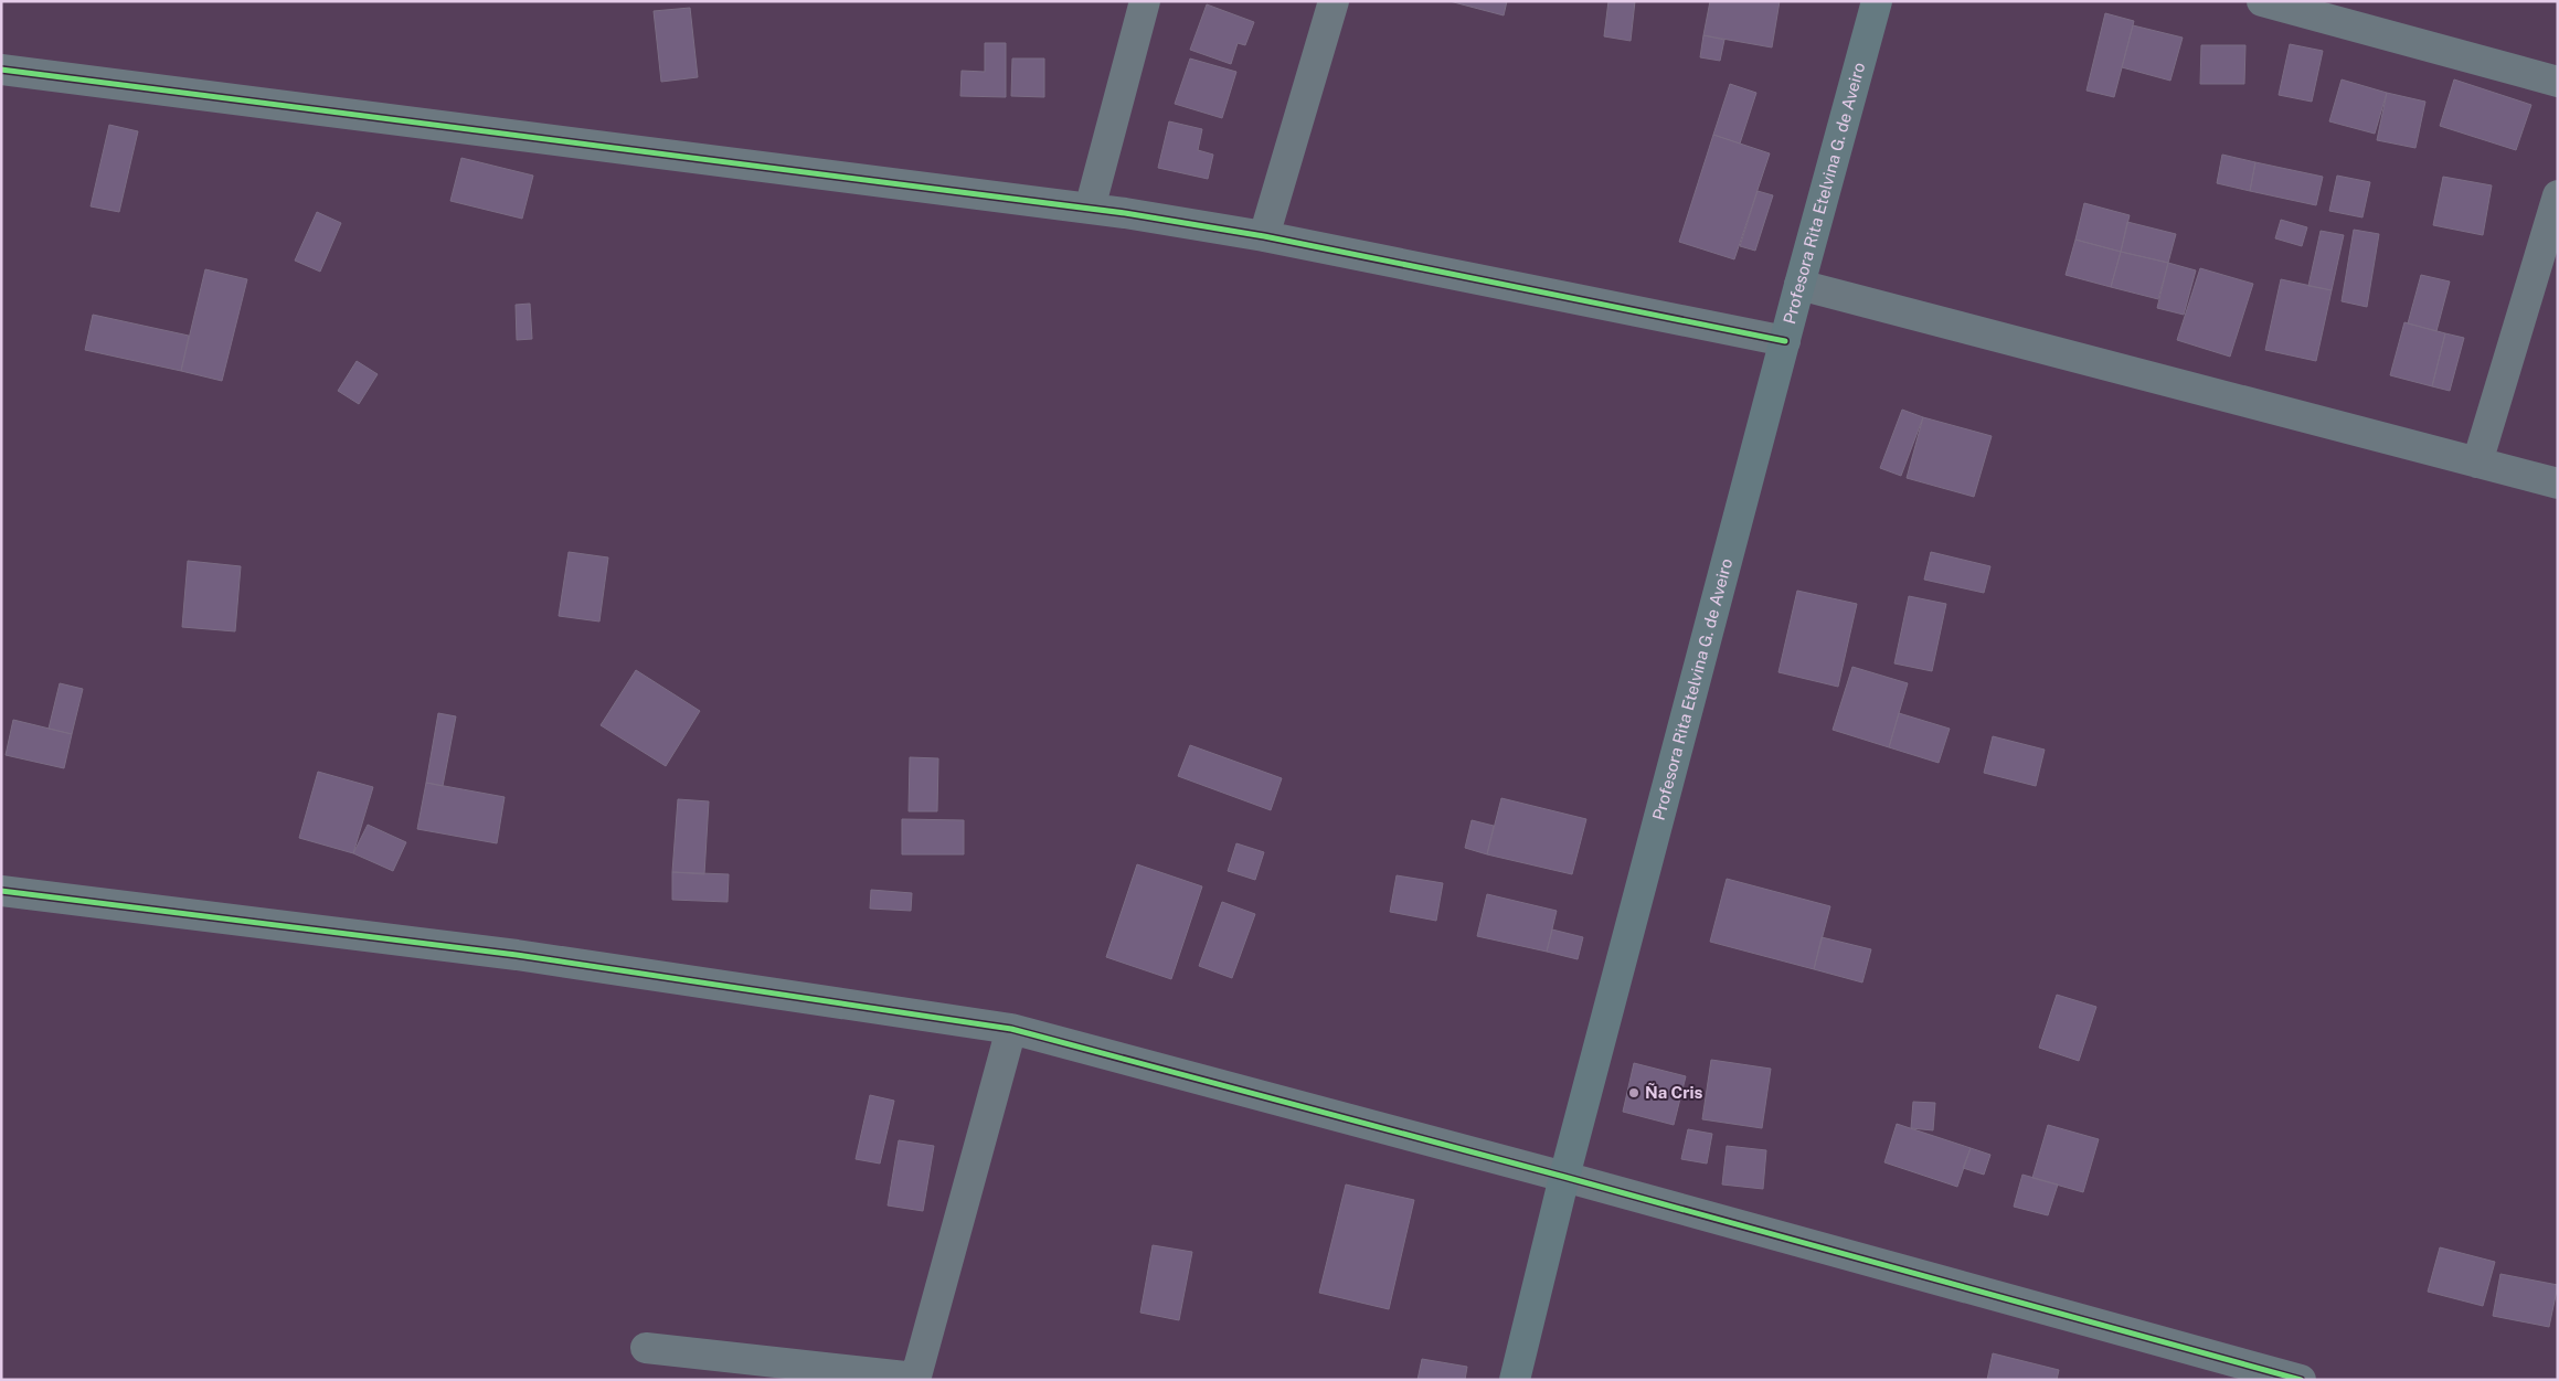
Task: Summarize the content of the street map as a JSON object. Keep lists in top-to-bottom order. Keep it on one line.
{"streets":{"street":["Profesora Rita Etelvina G. de Aveiro"]},"places":["Ña Cris"]}
